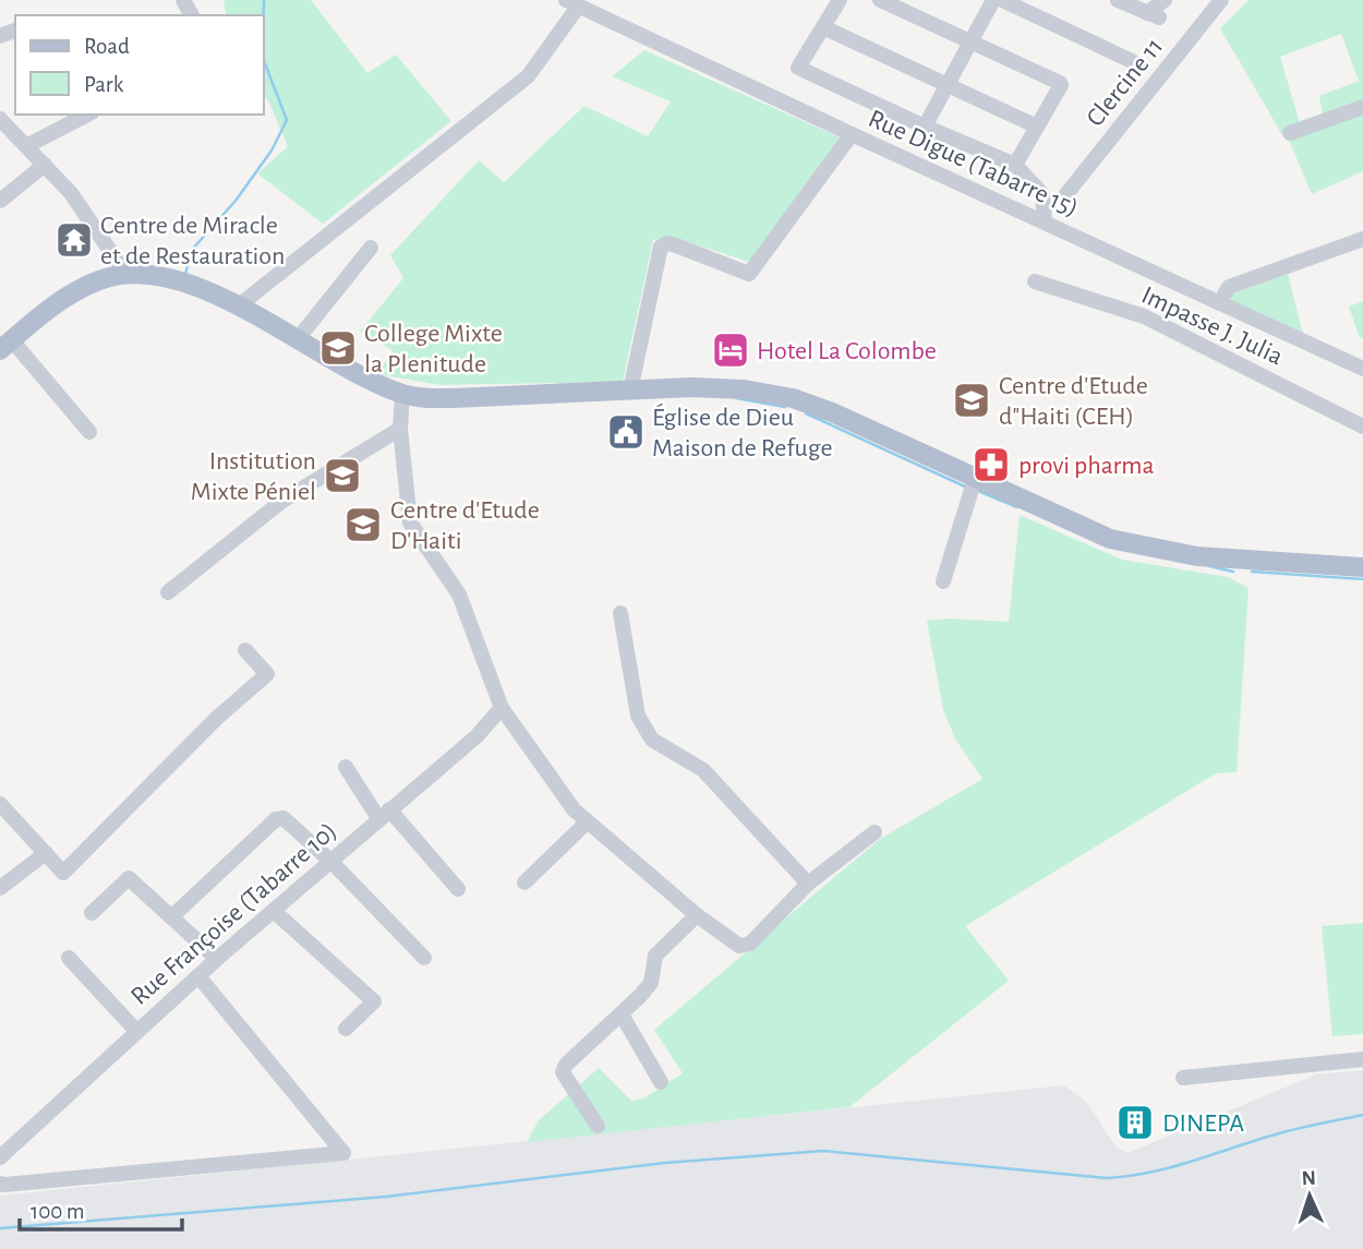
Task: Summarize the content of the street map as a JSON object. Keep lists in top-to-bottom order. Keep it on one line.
{"streets":{"street":["Clercine 11","Rue Digue (Tabarre 15)","Impasse J. Julia","Rue Françoise (Tabarre 10)"]},"places":{"temple":["Centre de Miracle et de Restauration"],"school or university":["College Mixte la Plenitude","Centre d'Etude d\"Haiti (CEH)","Institution Mixte Péniel","Centre d'Etude D'Haiti"],"hotel":["Hotel La Colombe"],"public building":["Église de Dieu Maison de Refuge"],"pharmacy":["provi pharma"],"building":["DINEPA"]},"legend":["Road","Park"],"scale_bar":"100 m","north":"top"}
